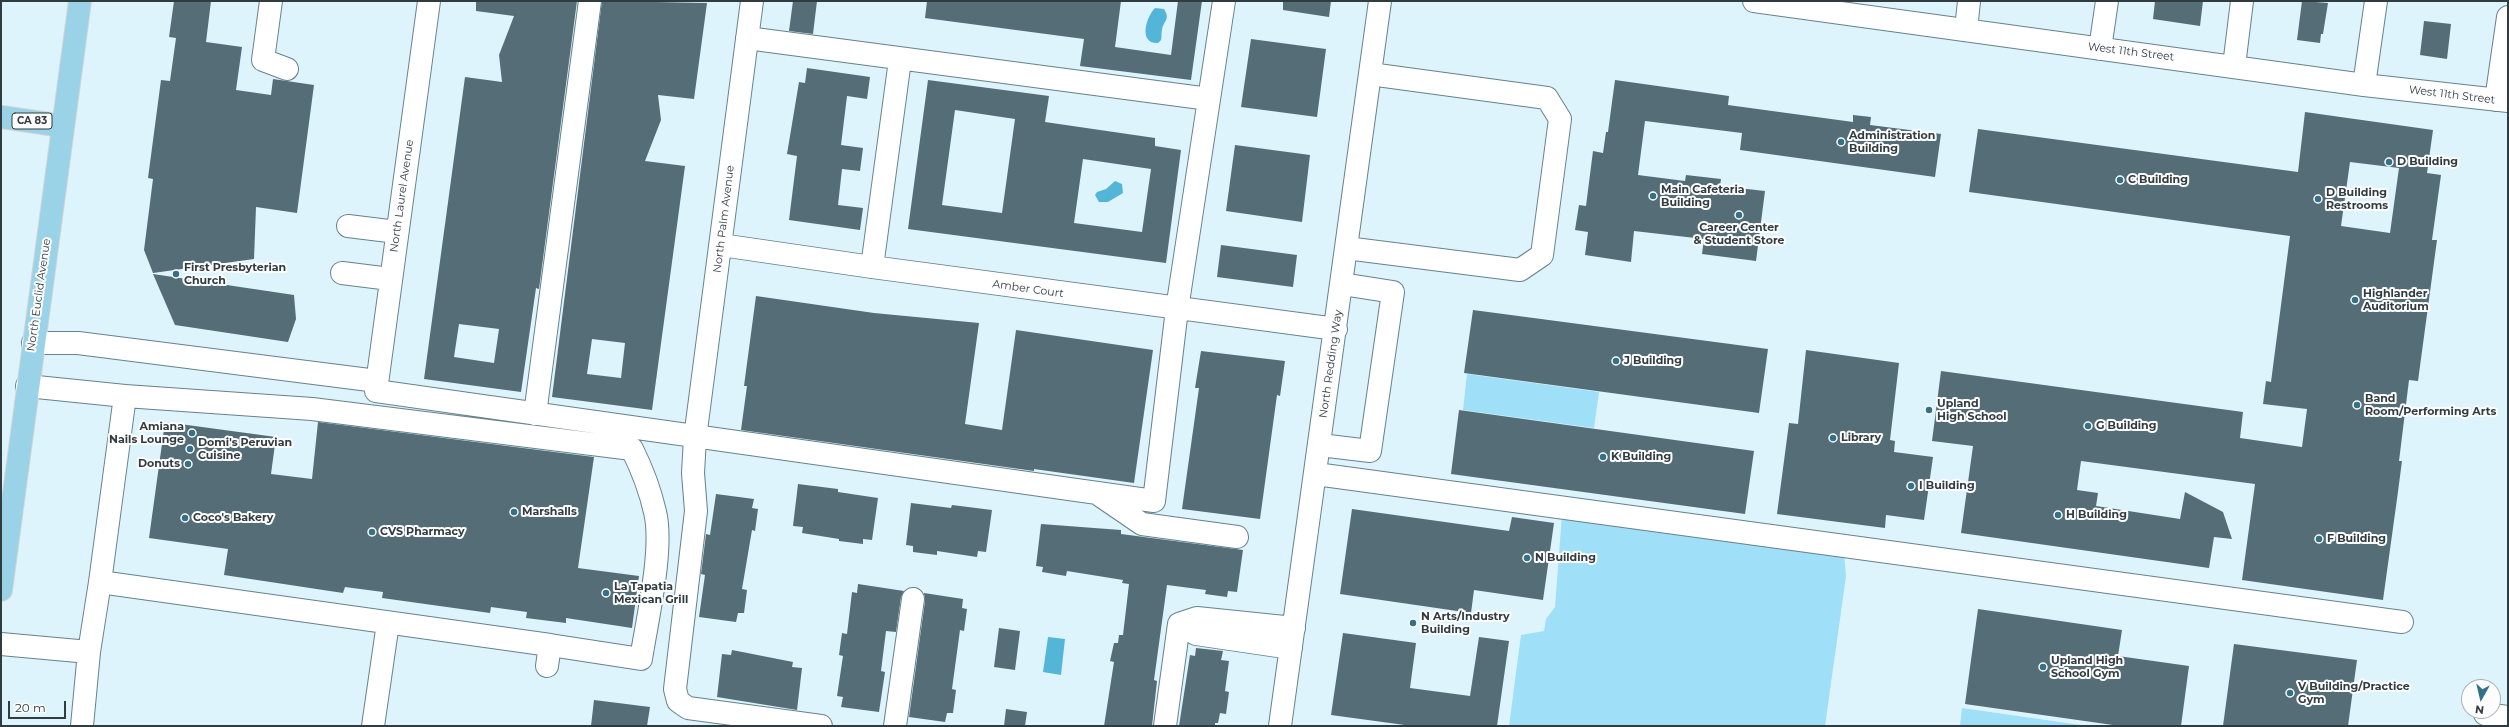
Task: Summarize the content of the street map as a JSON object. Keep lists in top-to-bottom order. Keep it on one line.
{"streets":{"main road":["CA 83","North Euclid Avenue"],"street":["West 11th Street","North Laurel Avenue","North Palm Avenue","Amber Court","North Redding Way"]},"crossings":[["CA 83","North Euclid Avenue"],["North Palm Avenue","Amber Court"],["Amber Court","North Redding Way"]],"places":["Administration Building","D Building","C Building","Main Cafeteria Building","D Building Restrooms","Career Center & Student Store","First Presbyterian Church","Highlander Auditorium","J Building","Band Room/Performing Arts","Upland High School","G Building","Amiana Nails Lounge","Library","Domi's Peruvian Cuisine","K Building","Donuts","I Building","Marshalls","H Building","Coco's Bakery","CVS Pharmacy","F Building","N Building","La Tapatia Mexican Grill","N Arts/Industry Building","Upland High School Gym","V Building/Practice Gym"],"scale_bar":"20 m","north":"bottom"}
